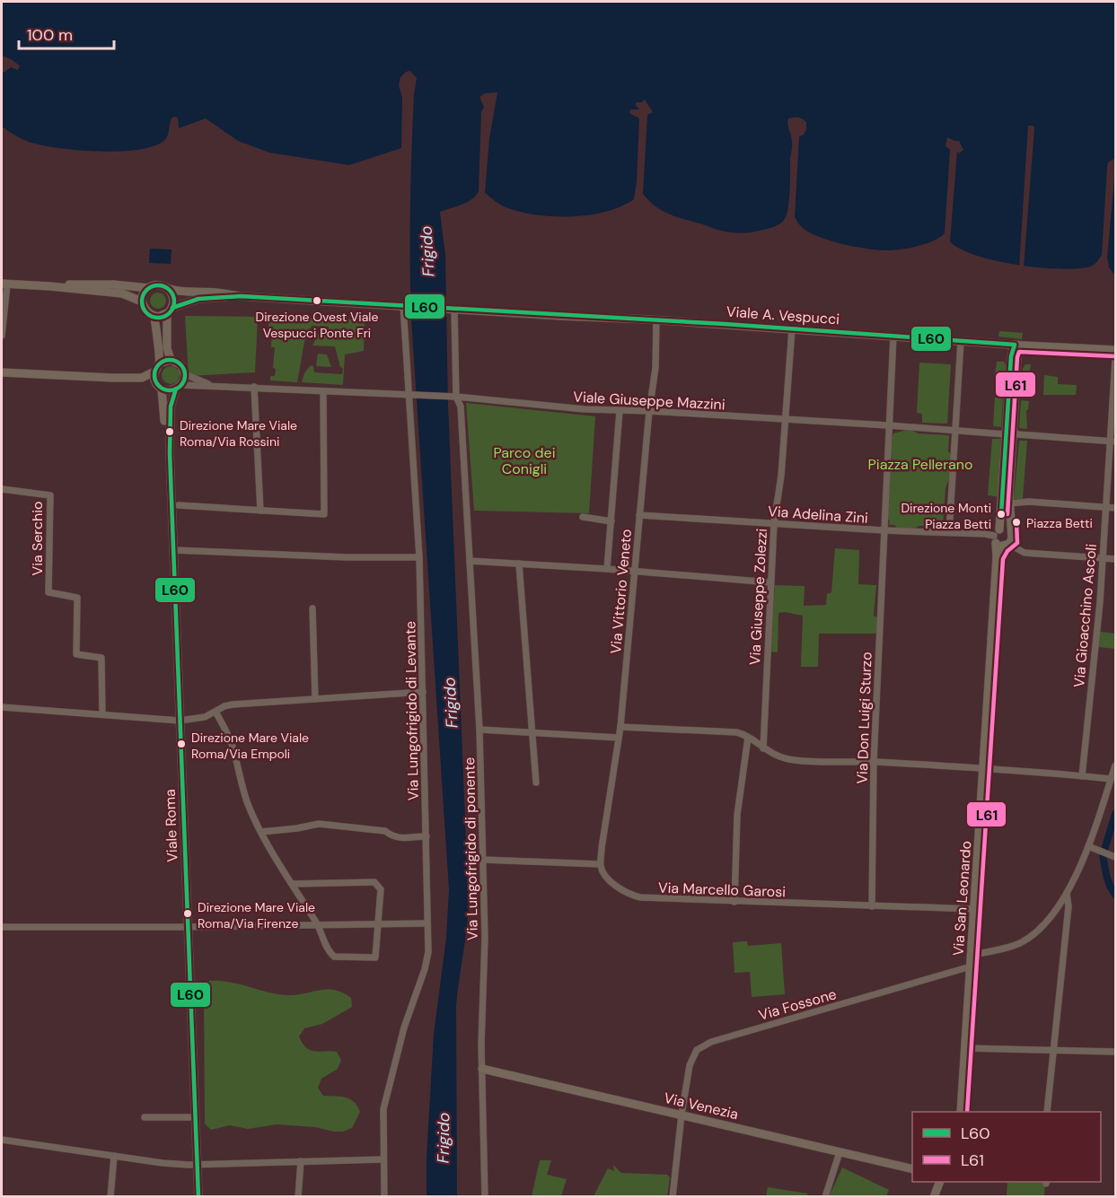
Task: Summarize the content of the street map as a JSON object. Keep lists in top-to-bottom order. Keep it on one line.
{"streets":{"main road":["Viale A. Vespucci","Viale Roma","Via San Leonardo","Via Venezia"],"street":["Viale Giuseppe Mazzini","Via Adelina Zini","Via Serchio","Via Vittorio Veneto","Via Giuseppe Zolezzi","Via Gioacchino Ascoli","Via Lungofrigido di Levante","Via Don Luigi Sturzo","Via Lungofrigido di ponente","Via Marcello Garosi","Via Fossone"]},"crossings":[["Viale A. Vespucci","Via Vittorio Veneto"],["Viale A. Vespucci","Via Giuseppe Zolezzi"],["Viale A. Vespucci","Via Lungofrigido di Levante"],["Viale A. Vespucci","Via Lungofrigido di ponente"],["Viale Giuseppe Mazzini","Via Vittorio Veneto"],["Viale Giuseppe Mazzini","Via Giuseppe Zolezzi"],["Viale Giuseppe Mazzini","Via Gioacchino Ascoli"],["Viale Giuseppe Mazzini","Via Lungofrigido di Levante"],["Viale Giuseppe Mazzini","Viale Roma"],["Viale Giuseppe Mazzini","Via Lungofrigido di ponente"],["Via Adelina Zini","Via Vittorio Veneto"],["Via Adelina Zini","Via Giuseppe Zolezzi"],["Via Adelina Zini","Via Don Luigi Sturzo"],["Via Adelina Zini","Via San Leonardo"],["Via Vittorio Veneto","Via Marcello Garosi"],["Via Don Luigi Sturzo","Via Marcello Garosi"],["Via Lungofrigido di ponente","Via Venezia"],["Via Marcello Garosi","Via San Leonardo"],["Via San Leonardo","Via Fossone"],["Via Fossone","Via Venezia"]],"water":["Frigido"],"parks":["Parco dei Conigli","Piazza Pellerano"],"places":["Direzione Ovest Viale Vespucci Ponte Fri","Direzione Mare Viale Roma/Via Rossini","Direzione Monti Piazza Betti","Piazza Betti","Direzione Mare Viale Roma/Via Empoli","Direzione Mare Viale Roma/Via Firenze"],"lines":["transit line L60","transit line L61"],"legend":["L60","L61"],"scale_bar":"100 m"}
